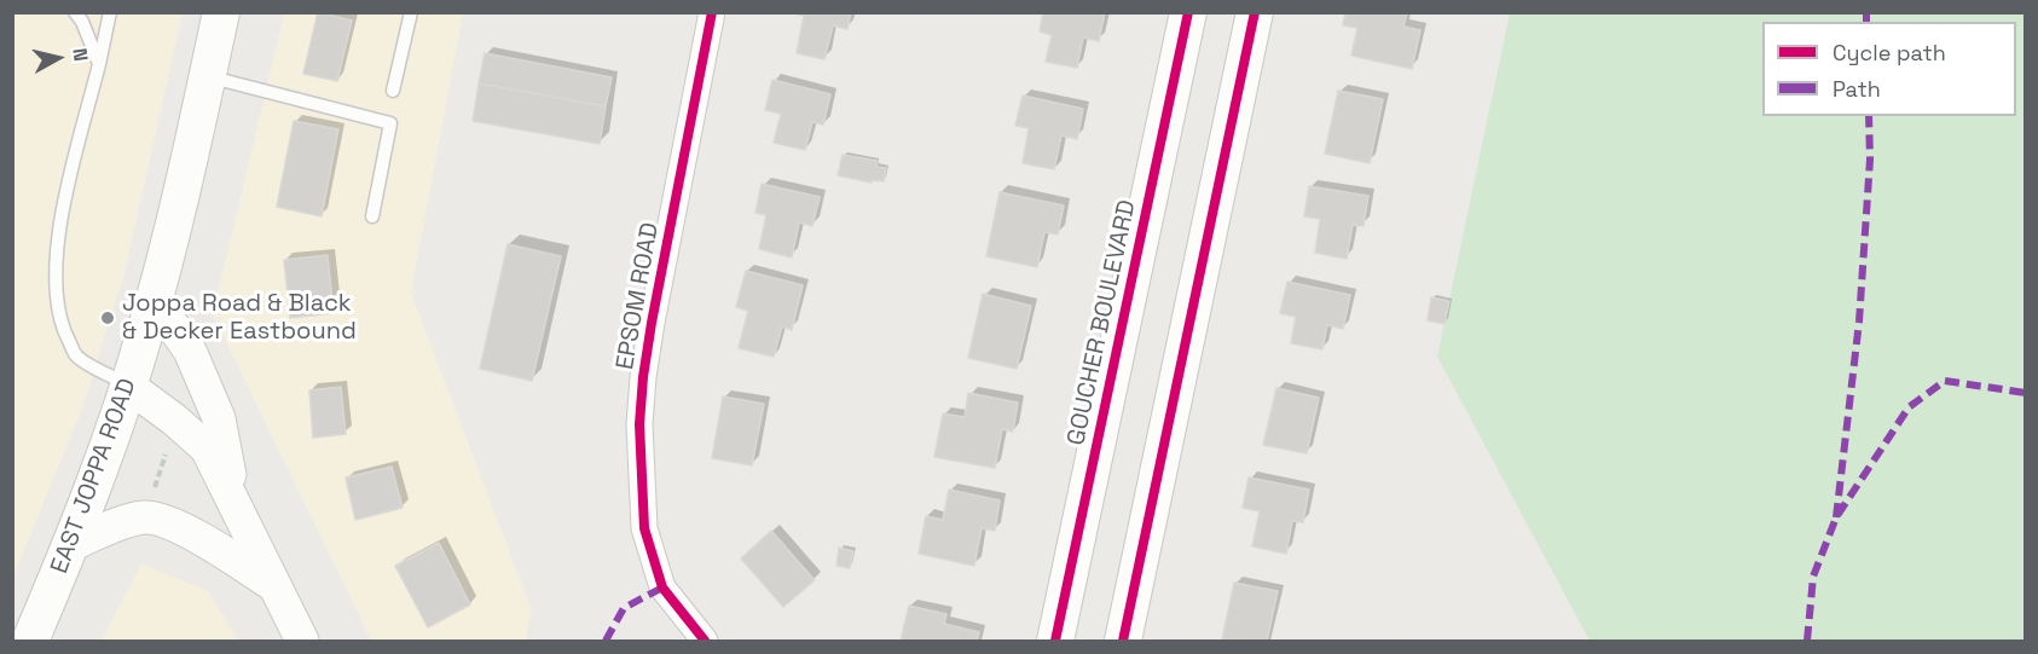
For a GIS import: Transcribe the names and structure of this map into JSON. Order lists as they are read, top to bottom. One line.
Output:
{"streets":{"main road":["GOUCHER BOULEVARD","EAST JOPPA ROAD"],"street":["EPSOM ROAD"]},"places":["Joppa Road & Black & Decker Eastbound"],"legend":["Cycle path","Path"],"north":"right"}
